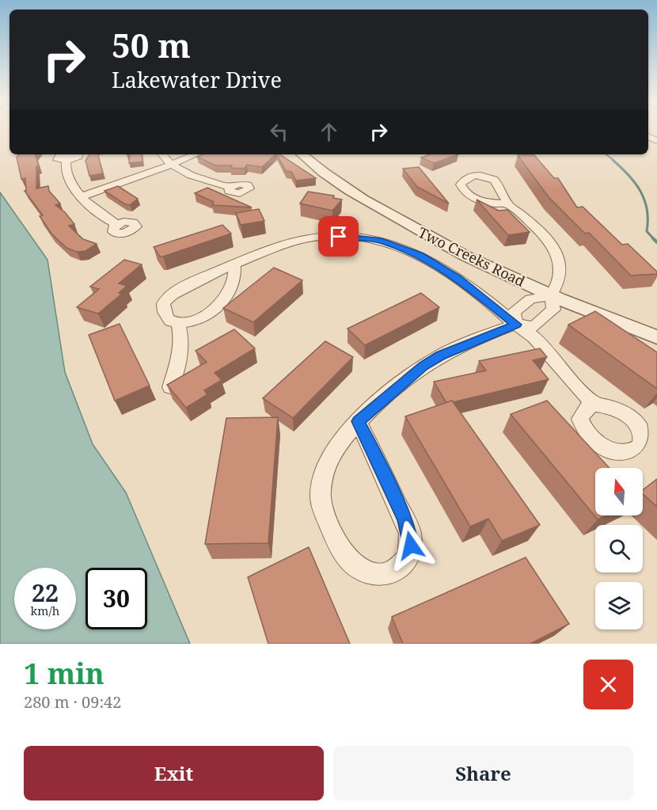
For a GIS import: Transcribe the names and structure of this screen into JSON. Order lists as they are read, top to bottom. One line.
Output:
{"streets":{"street":["Two Creeks Road"]},"north":"top","page":{"turn":["50 m","Lakewater Drive"],"speed":"22 km/h","limit":"30","heading":["1 min","280 m · 09:42"],"buttons":["Exit","Share"]}}
